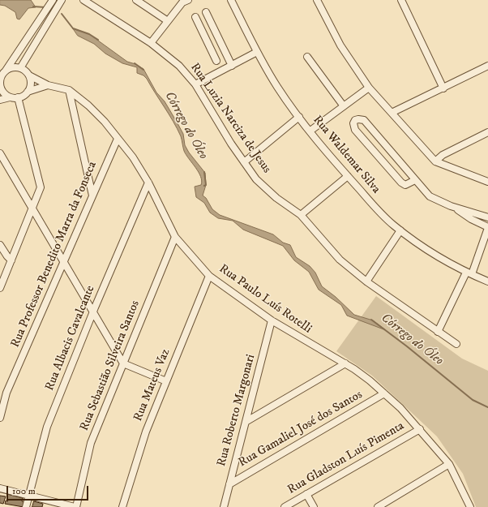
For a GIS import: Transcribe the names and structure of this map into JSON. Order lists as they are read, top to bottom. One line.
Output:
{"streets":{"street":["Rua Luzia Narciza de Jesus","Rua Waldemar Silva","Rua Professor Benedito Marra da Fonseca","Rua Paulo Luís Rotelli","Rua Albacis Cavalcante","Rua Sebastião Silveira Santos","Rua Mateus Vaz","Rua Roberto Margonari","Rua Gamaliel José dos Santos","Rua Gladston Luís Pimenta"]},"crossings":[["Rua Professor Benedito Marra da Fonseca","Rua Paulo Luís Rotelli"],["Rua Paulo Luís Rotelli","Rua Albacis Cavalcante"],["Rua Paulo Luís Rotelli","Rua Sebastião Silveira Santos"],["Rua Paulo Luís Rotelli","Rua Mateus Vaz"],["Rua Paulo Luís Rotelli","Rua Roberto Margonari"],["Rua Paulo Luís Rotelli","Rua Gamaliel José dos Santos"],["Rua Paulo Luís Rotelli","Rua Gladston Luís Pimenta"],["Rua Roberto Margonari","Rua Gamaliel José dos Santos"]],"water":["Córrego do Óleo"],"scale_bar":"100 m"}
